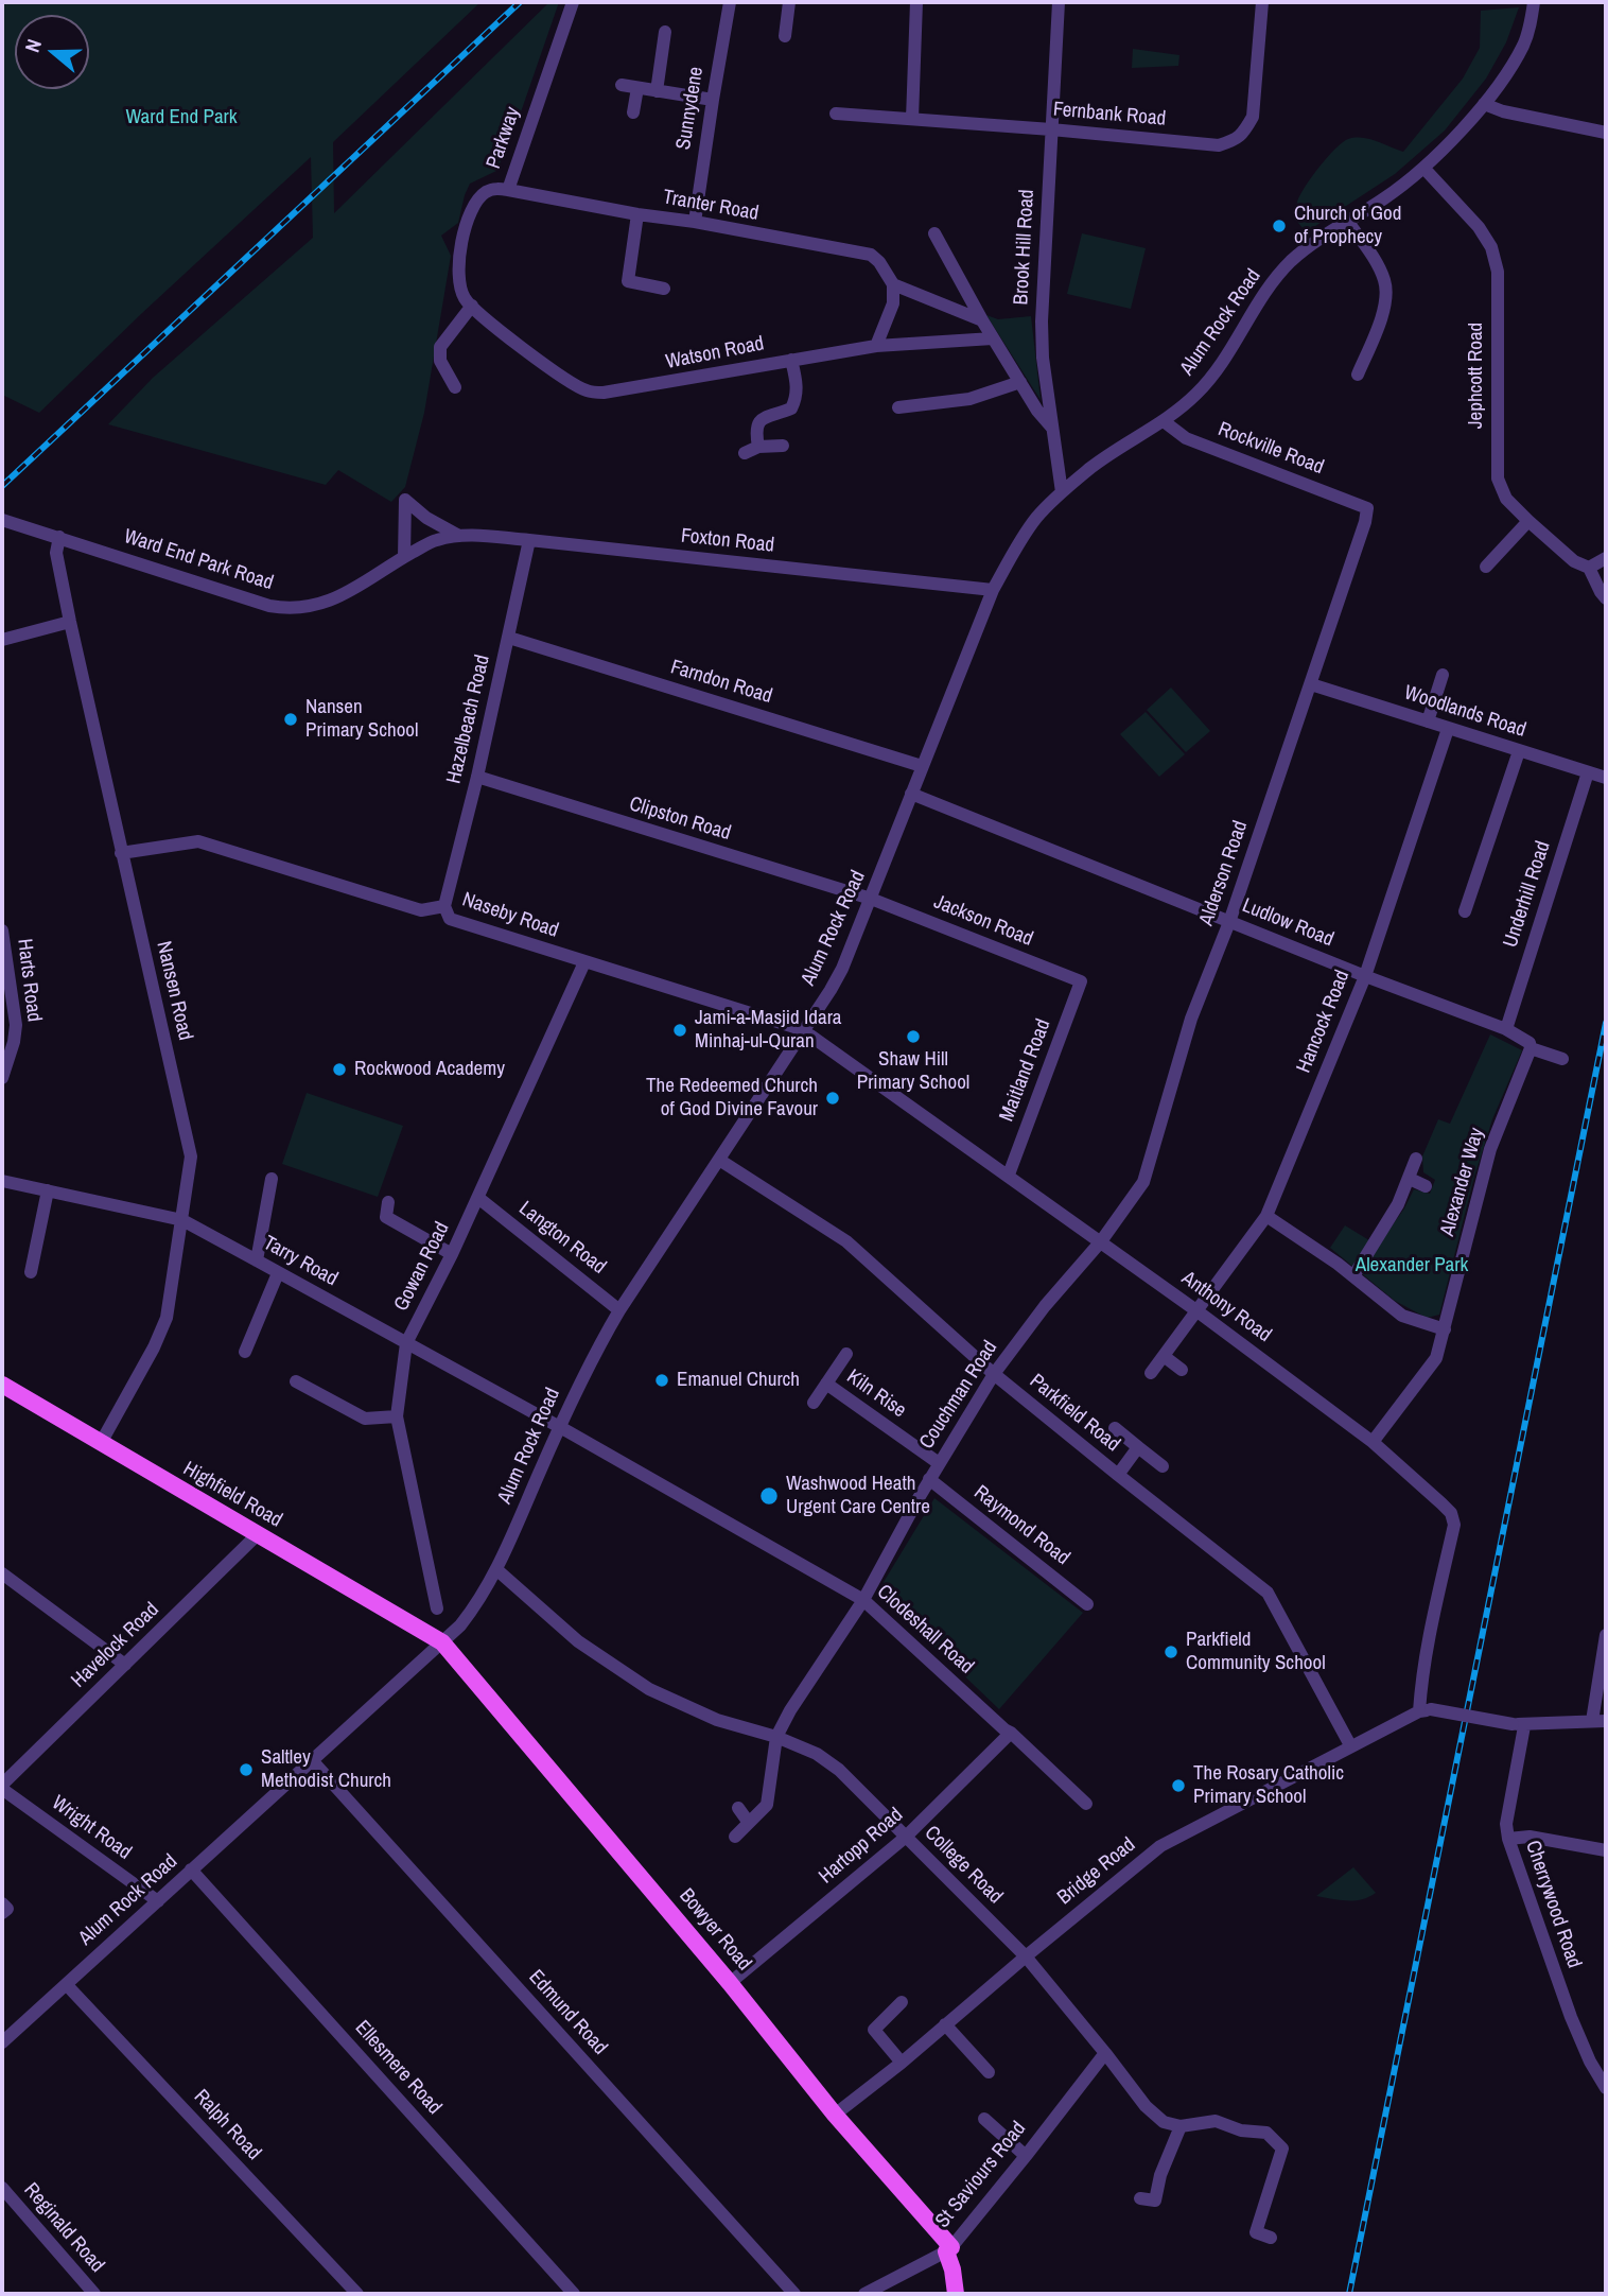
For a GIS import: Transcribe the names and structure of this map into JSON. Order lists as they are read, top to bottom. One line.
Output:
{"streets":{"main road":["Highfield Road","Bowyer Road"],"street":["Sunnydene","Fernbank Road","Parkway","Tranter Road","Brook Hill Road","Alum Rock Road","Watson Road","Jephcott Road","Rockville Road","Foxton Road","Ward End Park Road","Farndon Road","Woodlands Road","Hazelbeach Road","Clipston Road","Alderson Road","Underhill Road","Naseby Road","Jackson Road","Ludlow Road","Harts Road","Nansen Road","Hancock Road","Maitland Road","Alexander Way","Langton Road","Tarry Road","Gowan Road","Anthony Road","Kiln Rise","Couchman Road","Parkfield Road","Raymond Road","Clodeshall Road","Havelock Road","Wright Road","Hartopp Road","College Road","Bridge Road","Cherrywood Road","Edmund Road","Ellesmere Road","Ralph Road","St Saviours Road","Reginald Road"]},"crossings":[["Sunnydene","Tranter Road"],["Fernbank Road","Brook Hill Road"],["Parkway","Tranter Road"],["Parkway","Watson Road"],["Brook Hill Road","Alum Rock Road"],["Alum Rock Road","Jephcott Road"],["Alum Rock Road","Rockville Road"],["Alum Rock Road","Foxton Road"],["Alum Rock Road","Farndon Road"],["Alum Rock Road","Clipston Road"],["Alum Rock Road","Naseby Road"],["Alum Rock Road","Jackson Road"],["Alum Rock Road","Ludlow Road"],["Alum Rock Road","Langton Road"],["Alum Rock Road","Tarry Road"],["Alum Rock Road","Anthony Road"],["Alum Rock Road","Parkfield Road"],["Alum Rock Road","Highfield Road"],["Alum Rock Road","Clodeshall Road"],["Alum Rock Road","Wright Road"],["Alum Rock Road","College Road"],["Alum Rock Road","Bowyer Road"],["Alum Rock Road","Edmund Road"],["Alum Rock Road","Ellesmere Road"],["Alum Rock Road","Ralph Road"],["Rockville Road","Alderson Road"],["Foxton Road","Ward End Park Road"],["Foxton Road","Hazelbeach Road"],["Ward End Park Road","Nansen Road"],["Farndon Road","Hazelbeach Road"],["Woodlands Road","Alderson Road"],["Woodlands Road","Underhill Road"],["Woodlands Road","Hancock Road"],["Hazelbeach Road","Clipston Road"],["Hazelbeach Road","Naseby Road"],["Clipston Road","Jackson Road"],["Alderson Road","Ludlow Road"],["Alderson Road","Anthony Road"],["Alderson Road","Couchman Road"],["Underhill Road","Ludlow Road"],["Naseby Road","Nansen Road"],["Naseby Road","Gowan Road"],["Naseby Road","Anthony Road"],["Jackson Road","Maitland Road"],["Ludlow Road","Hancock Road"],["Ludlow Road","Alexander Way"],["Nansen Road","Tarry Road"],["Nansen Road","Highfield Road"],["Hancock Road","Anthony Road"],["Maitland Road","Anthony Road"],["Alexander Way","Anthony Road"],["Langton Road","Gowan Road"],["Tarry Road","Gowan Road"],["Tarry Road","Clodeshall Road"],["Anthony Road","Couchman Road"],["Anthony Road","Bridge Road"],["Kiln Rise","Couchman Road"],["Couchman Road","Parkfield Road"],["Couchman Road","Raymond Road"],["Couchman Road","Clodeshall Road"],["Couchman Road","College Road"],["Parkfield Road","Bridge Road"],["Highfield Road","Havelock Road"],["Highfield Road","Bowyer Road"],["Clodeshall Road","Hartopp Road"],["Havelock Road","Wright Road"],["Hartopp Road","College Road"],["Hartopp Road","Bowyer Road"],["College Road","Bridge Road"],["College Road","St Saviours Road"],["Bridge Road","Bowyer Road"],["Bowyer Road","St Saviours Road"]],"parks":["Ward End Park","Alexander Park"],"places":["Church of God of Prophecy","Nansen Primary School","Jami-a-Masjid Idara Minhaj-ul-Quran","Shaw Hill Primary School","Rockwood Academy","The Redeemed Church of God Divine Favour","Emanuel Church","Washwood Heath Urgent Care Centre","Parkfield Community School","Saltley Methodist Church","The Rosary Catholic Primary School"],"north":"left"}
